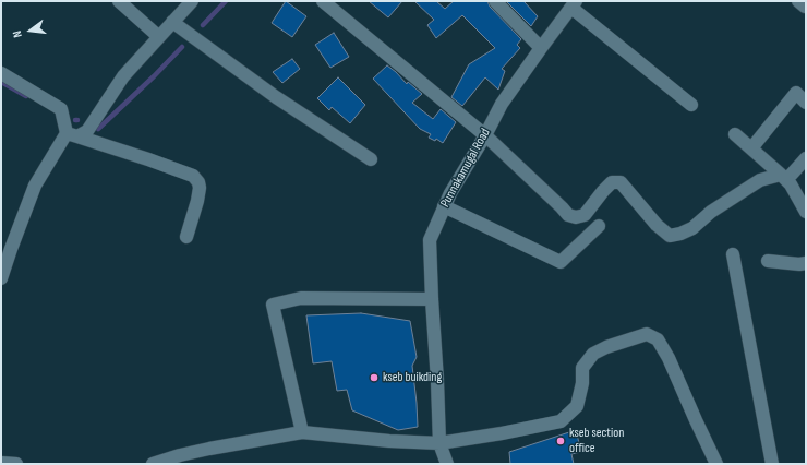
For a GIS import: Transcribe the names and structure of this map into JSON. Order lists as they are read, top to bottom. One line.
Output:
{"streets":{"street":["Punnakamugal Road"]},"places":["kseb buikding","kseb section office"],"north":"left"}
